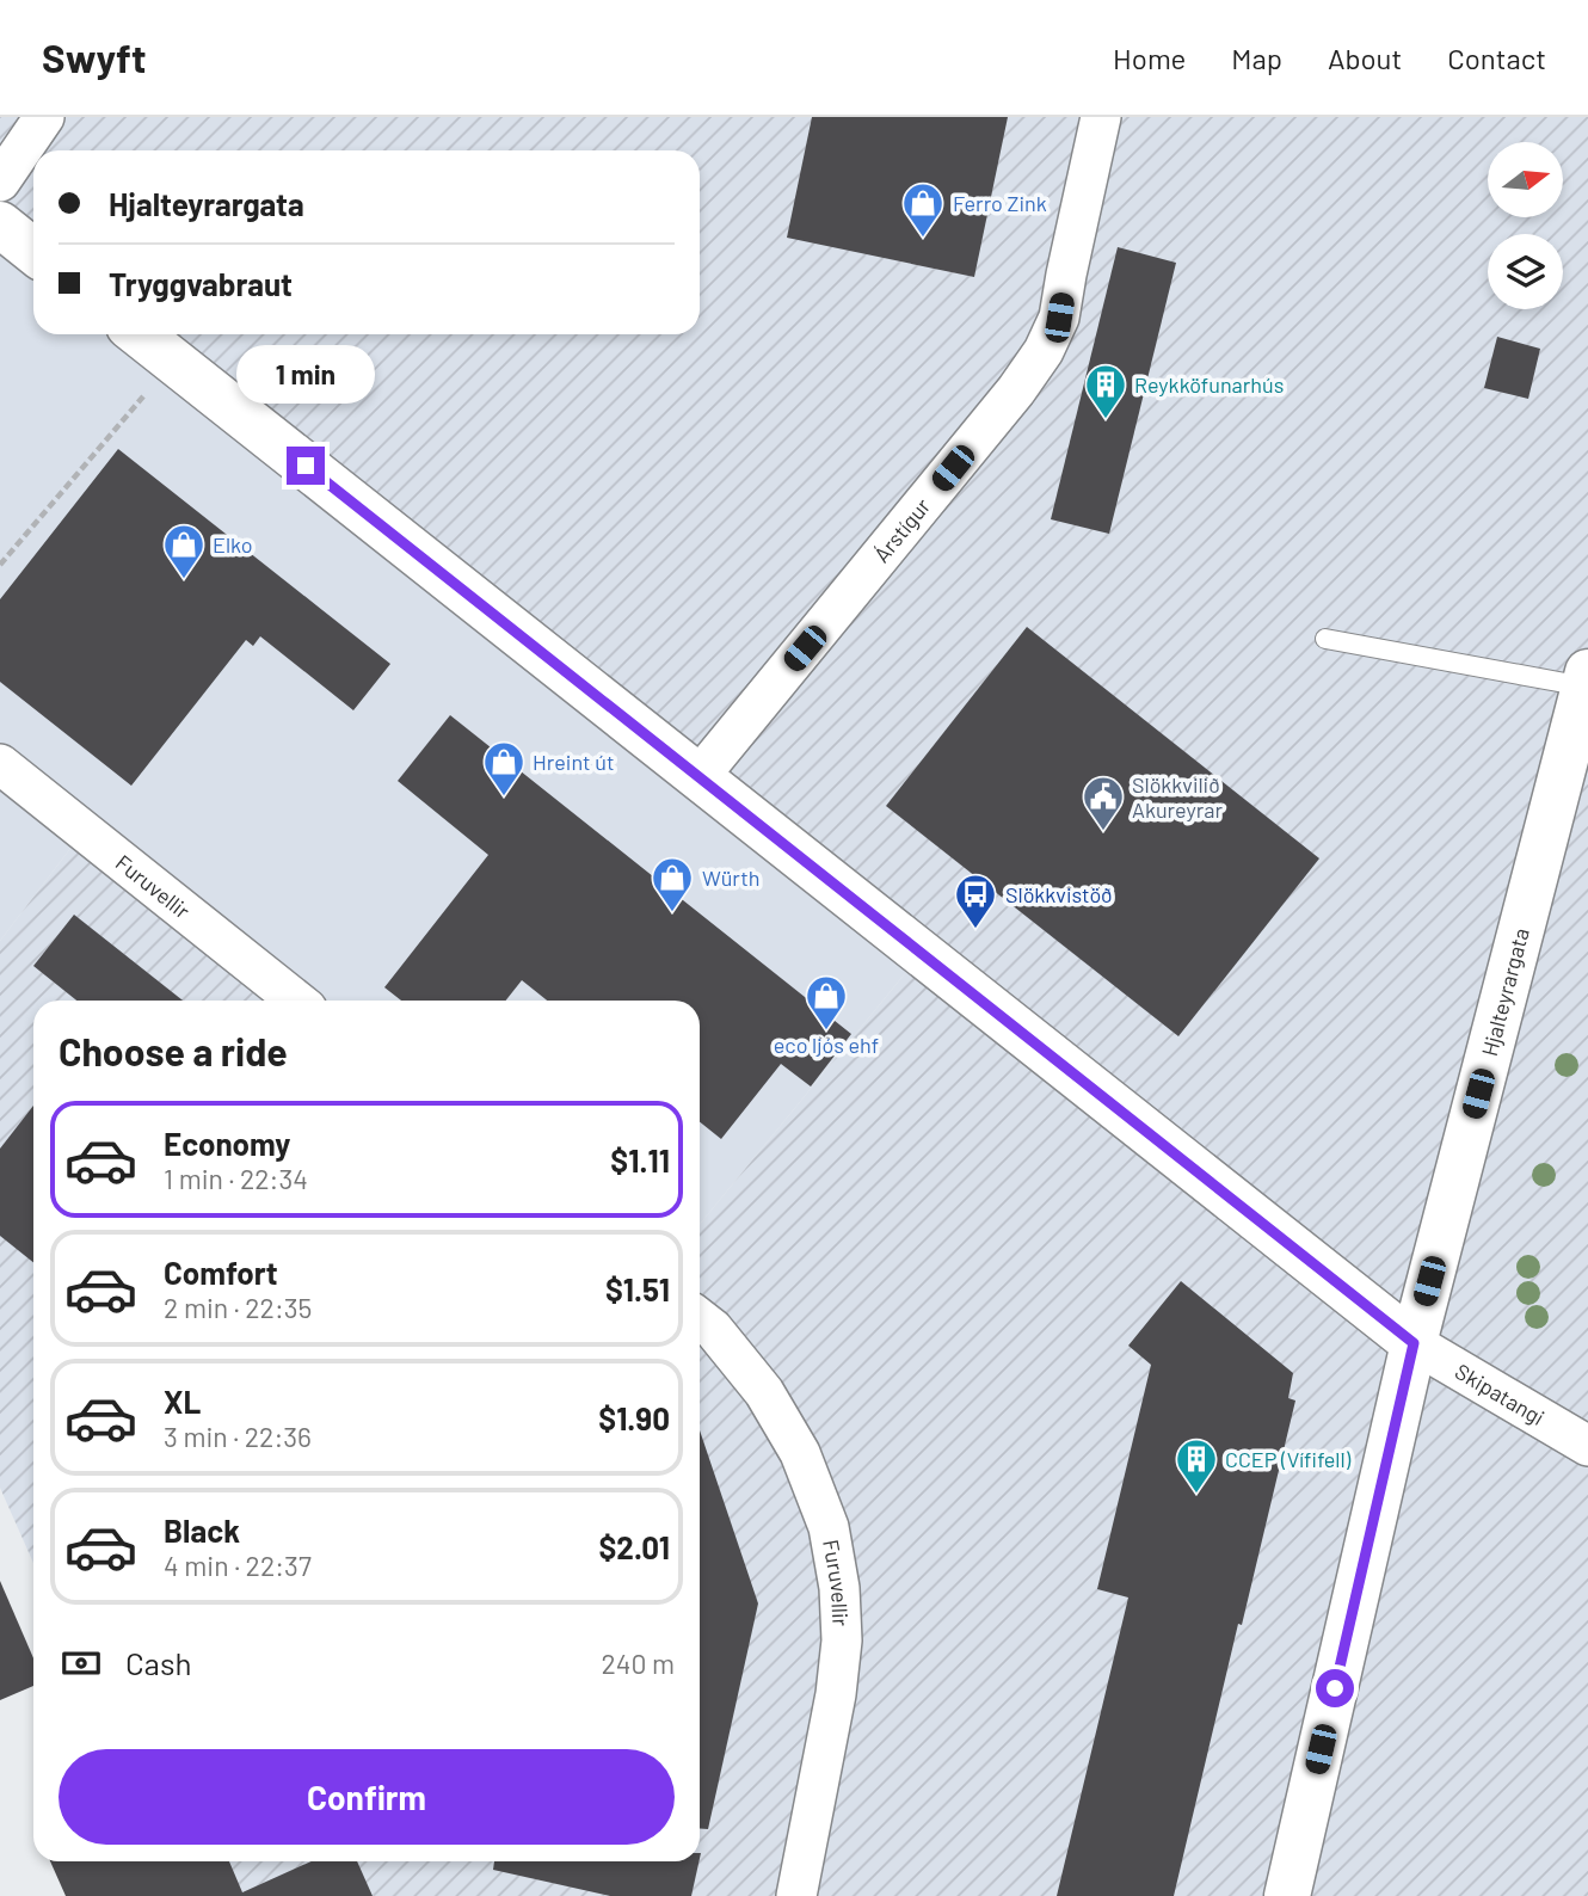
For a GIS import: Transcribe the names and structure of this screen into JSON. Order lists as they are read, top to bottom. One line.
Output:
{"streets":{"main road":["Hjalteyrargata"],"street":["Árstígur","Furuvellir","Skipatangi"]},"crossings":[["Hjalteyrargata","Skipatangi"]],"places":{"shop":["Ferro Zink","Elko","Hreint út","Würth","eco ljós ehf"],"building":["Reykköfunarhús","CCEP (Vífifell)"],"public building":["Slökkvilið Akureyrar"],"bus stop":["Slökkvistöð"]},"north":"right","page":{"header":"Swyft","nav":["Home","Map","About","Contact"],"banner":["Hjalteyrargata","Tryggvabraut"],"bubble":"1 min","heading":"Choose a ride","list":[{"name":"Economy","note":"1 min · 22:34","value":"$1.11"},{"name":"Comfort","note":"2 min · 22:35","value":"$1.51"},{"name":"XL","note":"3 min · 22:36","value":"$1.90"},{"name":"Black","note":"4 min · 22:37","value":"$2.01"}],"pay":["Cash","240 m"],"buttons":"Confirm"}}
